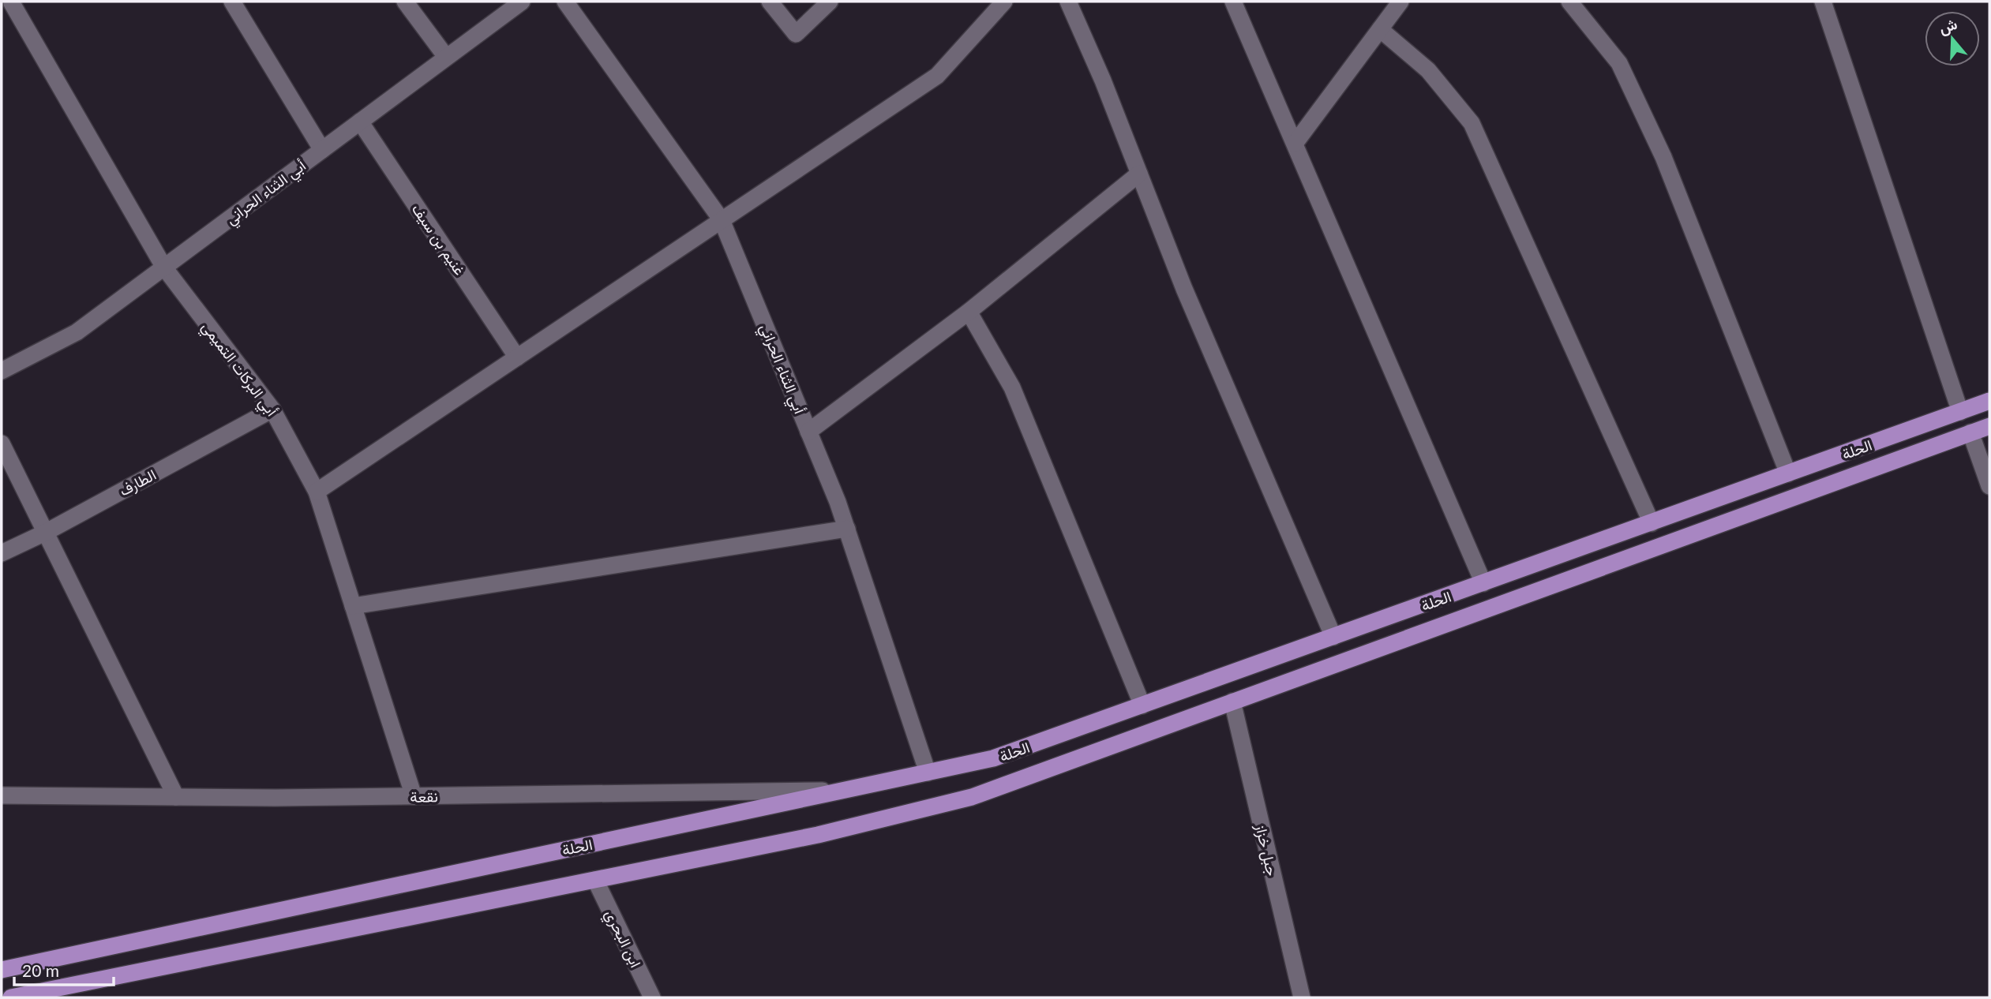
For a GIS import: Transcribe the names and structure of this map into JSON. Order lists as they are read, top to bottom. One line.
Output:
{"streets":{"main road":["الحلة"],"street":["أبي الثناء الحراني","غنيم بن سيف","أبي البركات التميمي","الطارف","نقعة","جبل خزاز","ابن البحري"]},"crossings":[["أبي الثناء الحراني","غنيم بن سيف"],["أبي الثناء الحراني","أبي البركات التميمي"],["أبي الثناء الحراني","الحلة"],["أبي البركات التميمي","الطارف"],["أبي البركات التميمي","نقعة"],["الحلة","نقعة"],["الحلة","جبل خزاز"],["الحلة","ابن البحري"]],"scale_bar":"20 m","north":"top"}
